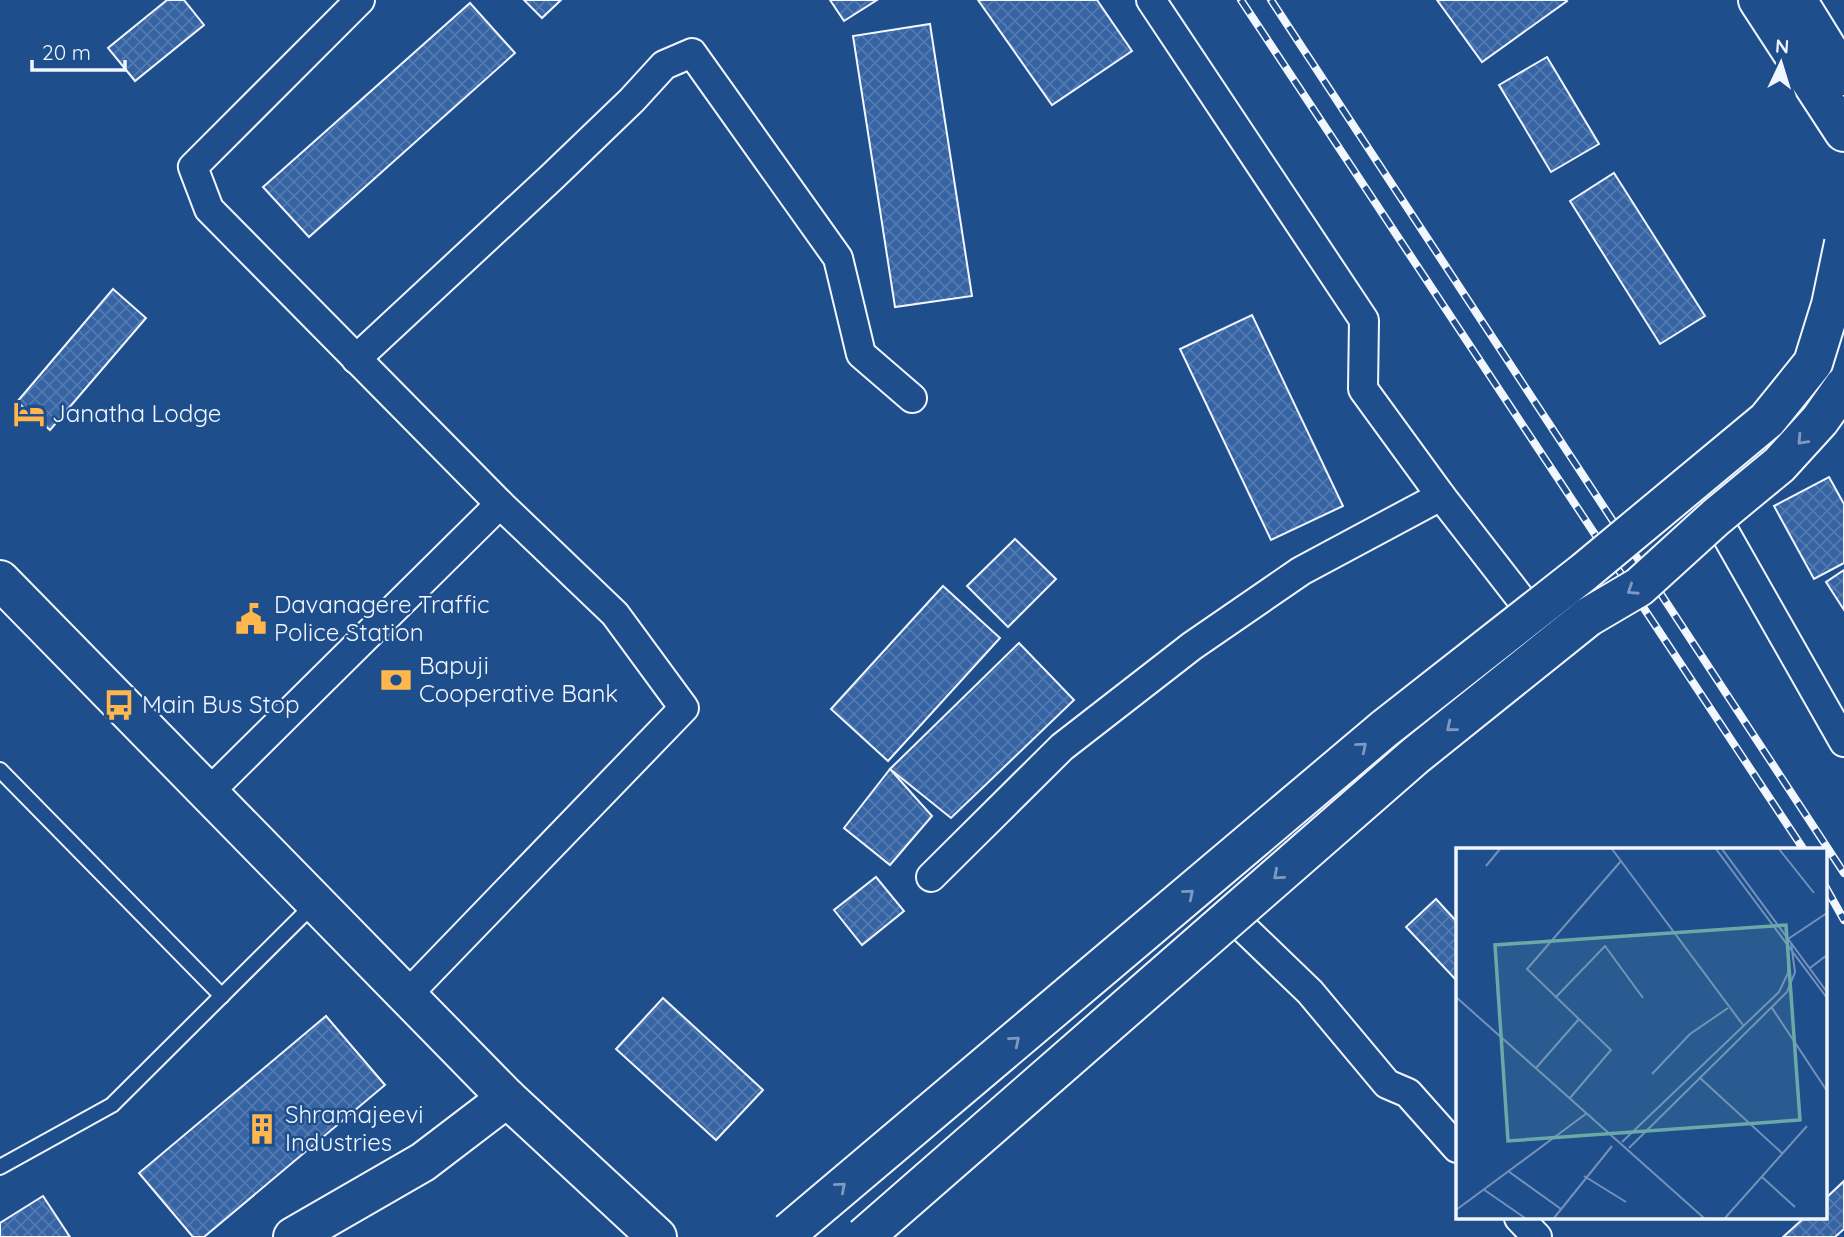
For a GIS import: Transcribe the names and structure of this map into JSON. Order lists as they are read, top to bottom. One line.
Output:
{"places":{"hotel":["Janatha Lodge"],"public building":["Davanagere Traffic Police Station"],"bank":["Bapuji Cooperative Bank"],"bus stop":["Main Bus Stop"],"building":["Shramajeevi Industries"]},"scale_bar":"20 m","north":"top"}
